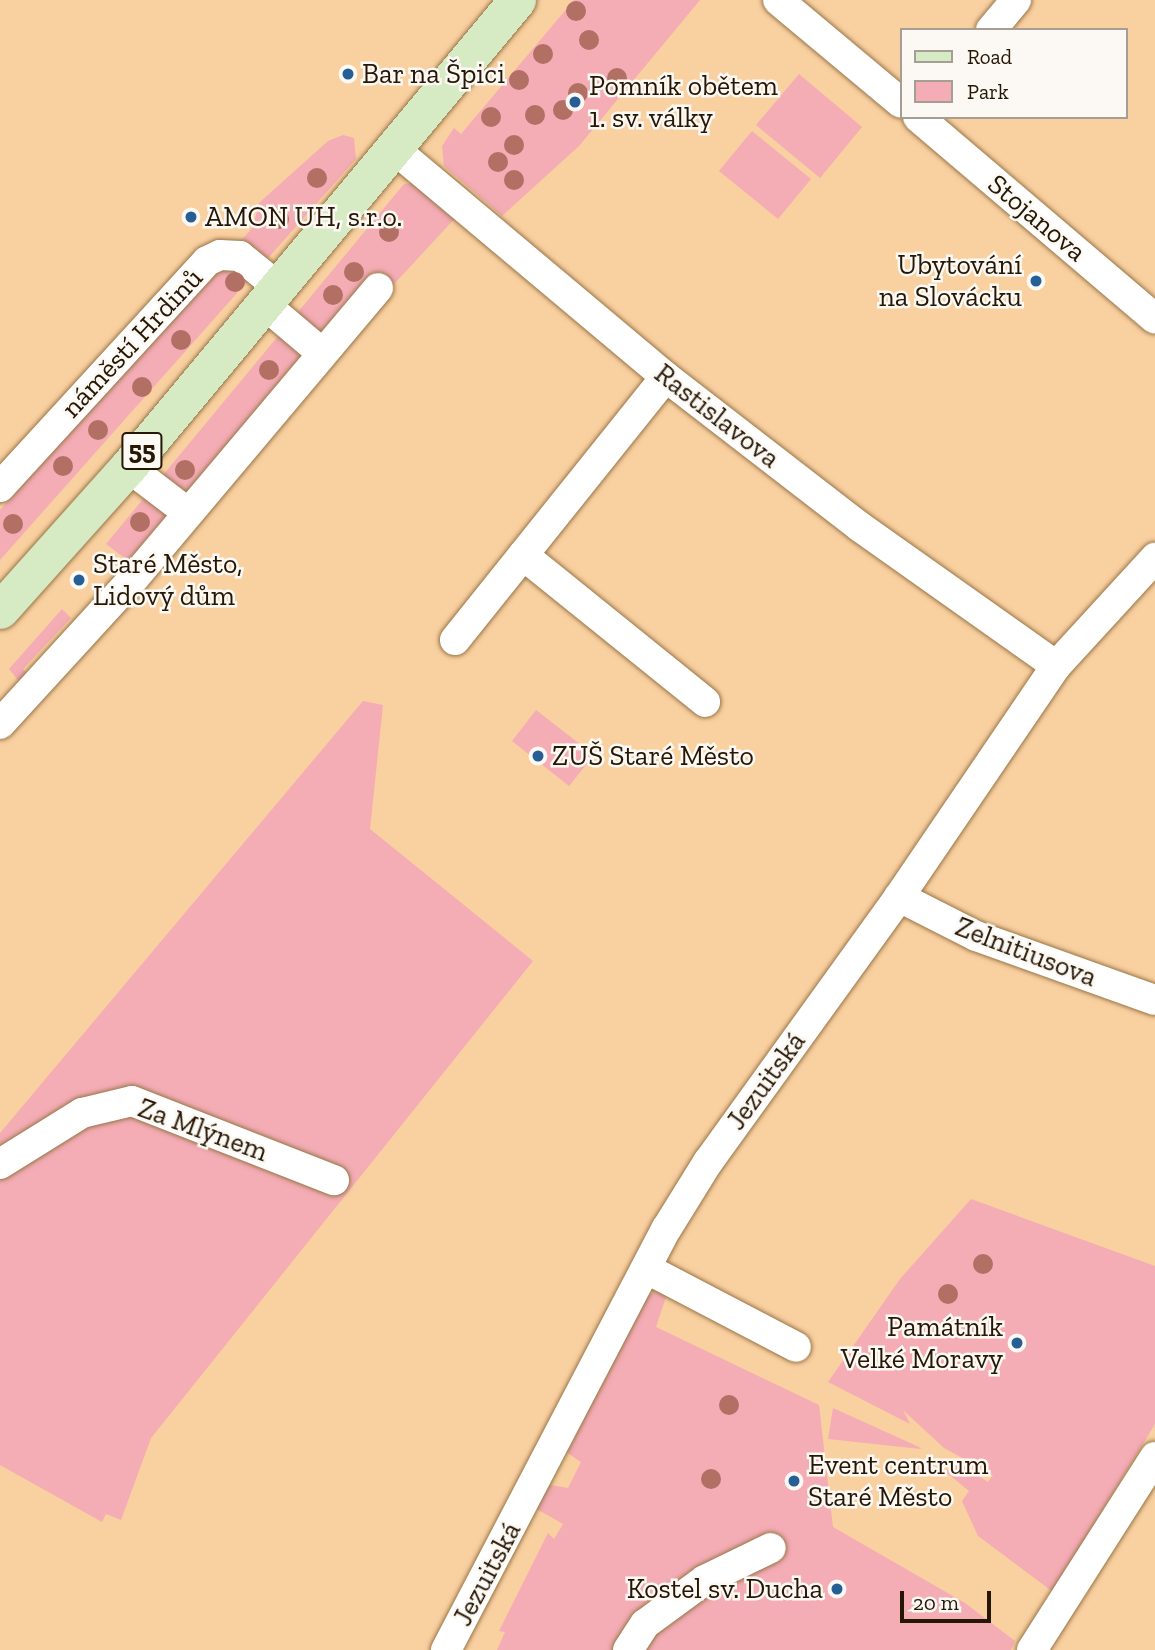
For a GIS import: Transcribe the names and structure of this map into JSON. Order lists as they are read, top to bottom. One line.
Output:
{"streets":{"main road":["55"],"street":["Stojanova","náměstí Hrdinů","Rastislavova","Zelnitiusova","Jezuitská","Za Mlýnem"]},"crossings":[["náměstí Hrdinů","55"],["Rastislavova","55"],["Rastislavova","Jezuitská"],["Zelnitiusova","Jezuitská"]],"places":["Bar na Špici","Pomník obětem 1. sv. války","AMON UH, s.r.o.","Ubytování na Slovácku","Staré Město, Lidový dům","ZUŠ Staré Město","Památník Velké Moravy","Event centrum Staré Město","Kostel sv. Ducha"],"legend":["Road","Park"],"scale_bar":"20 m"}
